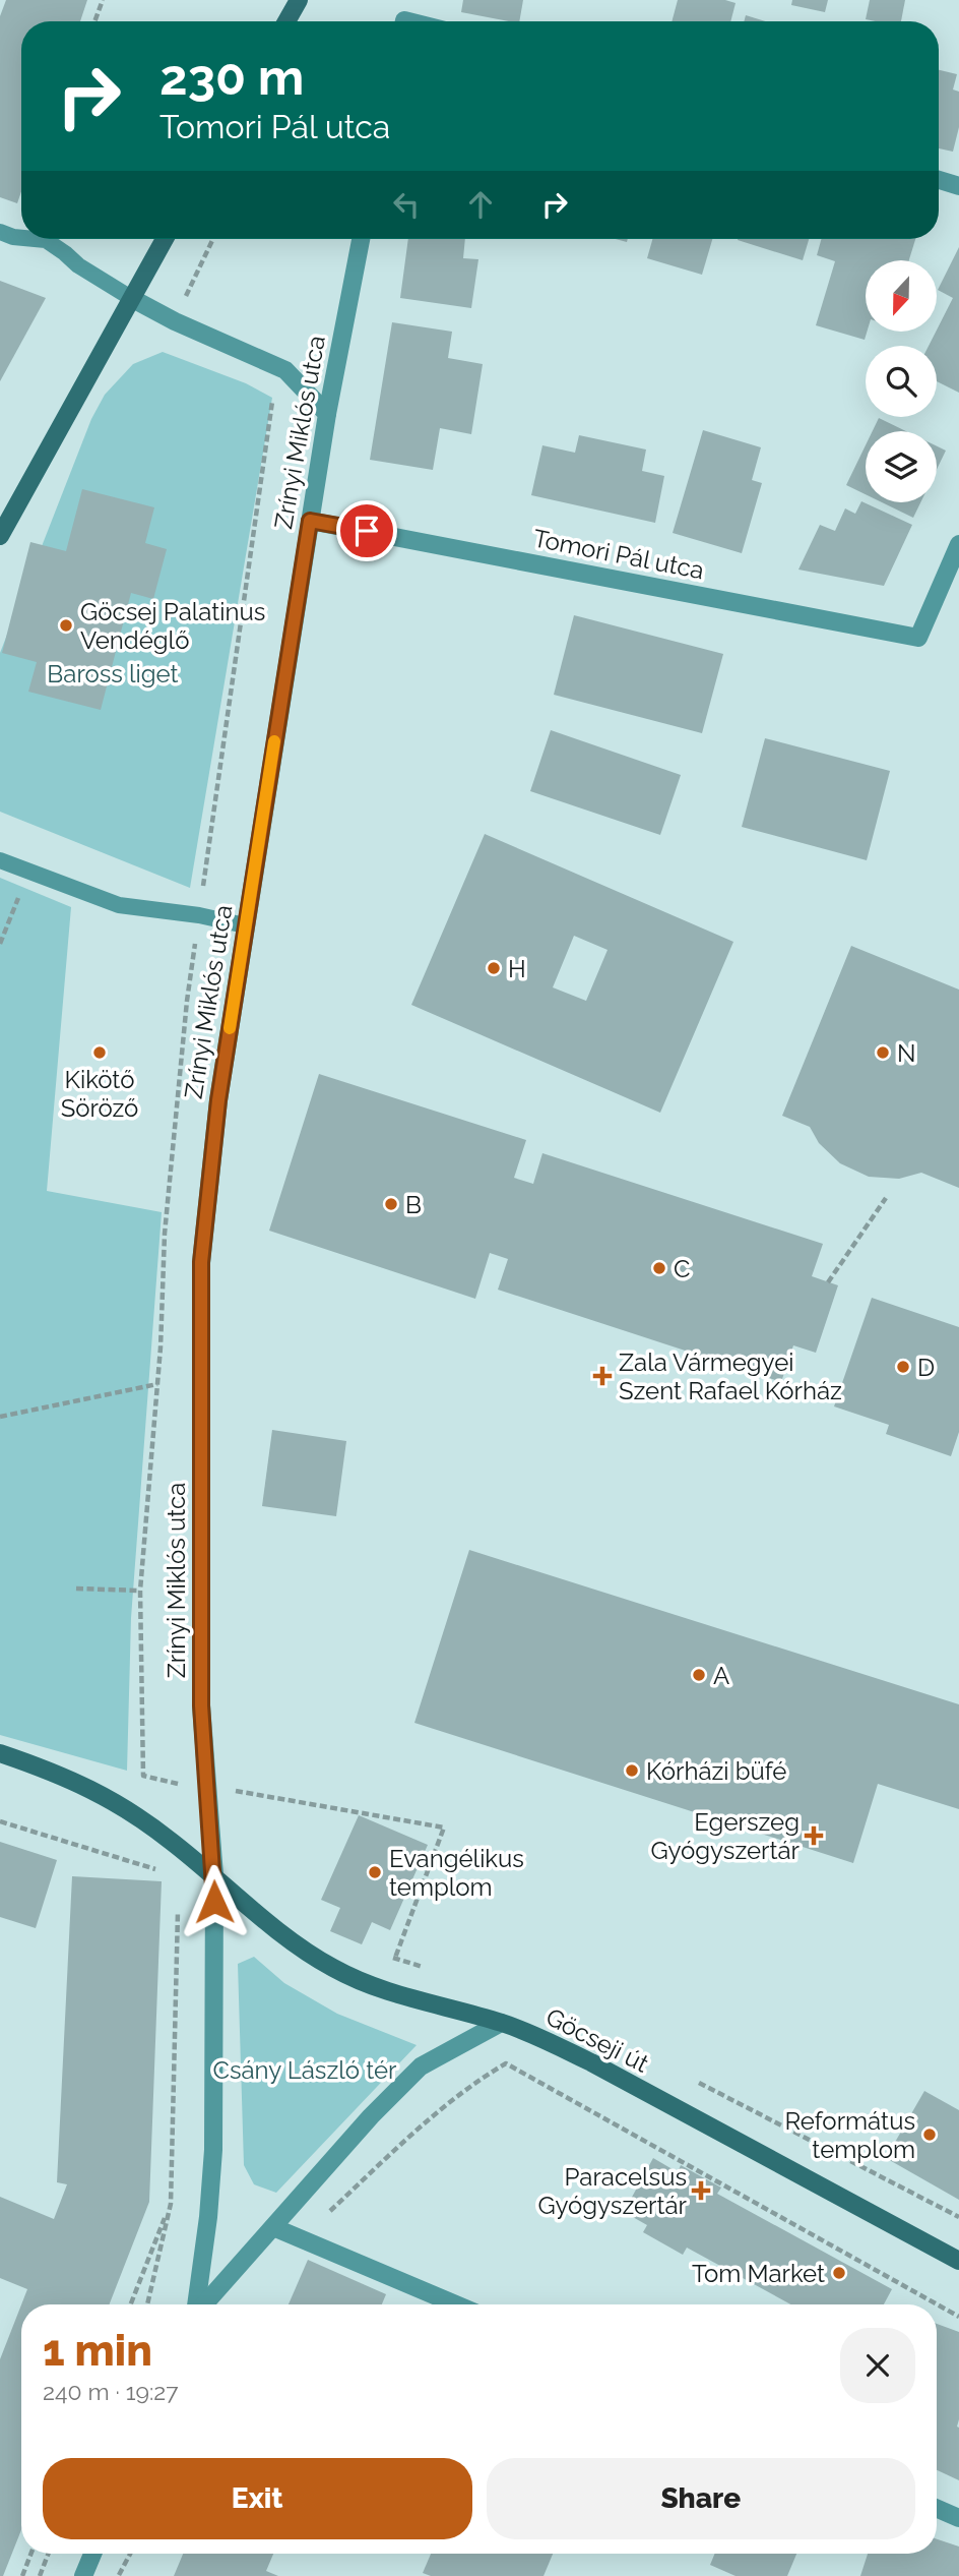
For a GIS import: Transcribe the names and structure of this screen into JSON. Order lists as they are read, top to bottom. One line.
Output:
{"streets":{"main road":["Göcseji út"],"street":["Zrínyi Miklós utca","Tomori Pál utca"]},"crossings":[["Zrínyi Miklós utca","Tomori Pál utca"],["Zrínyi Miklós utca","Göcseji út"]],"parks":["Baross liget","Csány László tér"],"places":{"other":["Göcsej Palatinus Vendéglő","H","Kikötő Söröző","N","B","C","D","A","Kórházi büfé","Evangélikus templom","Református templom","Tom Market"],"health":["Zala Vármegyei Szent Rafael Kórház","Egerszeg Gyógyszertár","Paracelsus Gyógyszertár"]},"north":"bottom","page":{"turn":["230 m","Tomori Pál utca"],"heading":["1 min","240 m · 19:27"],"buttons":["Exit","Share"]}}
